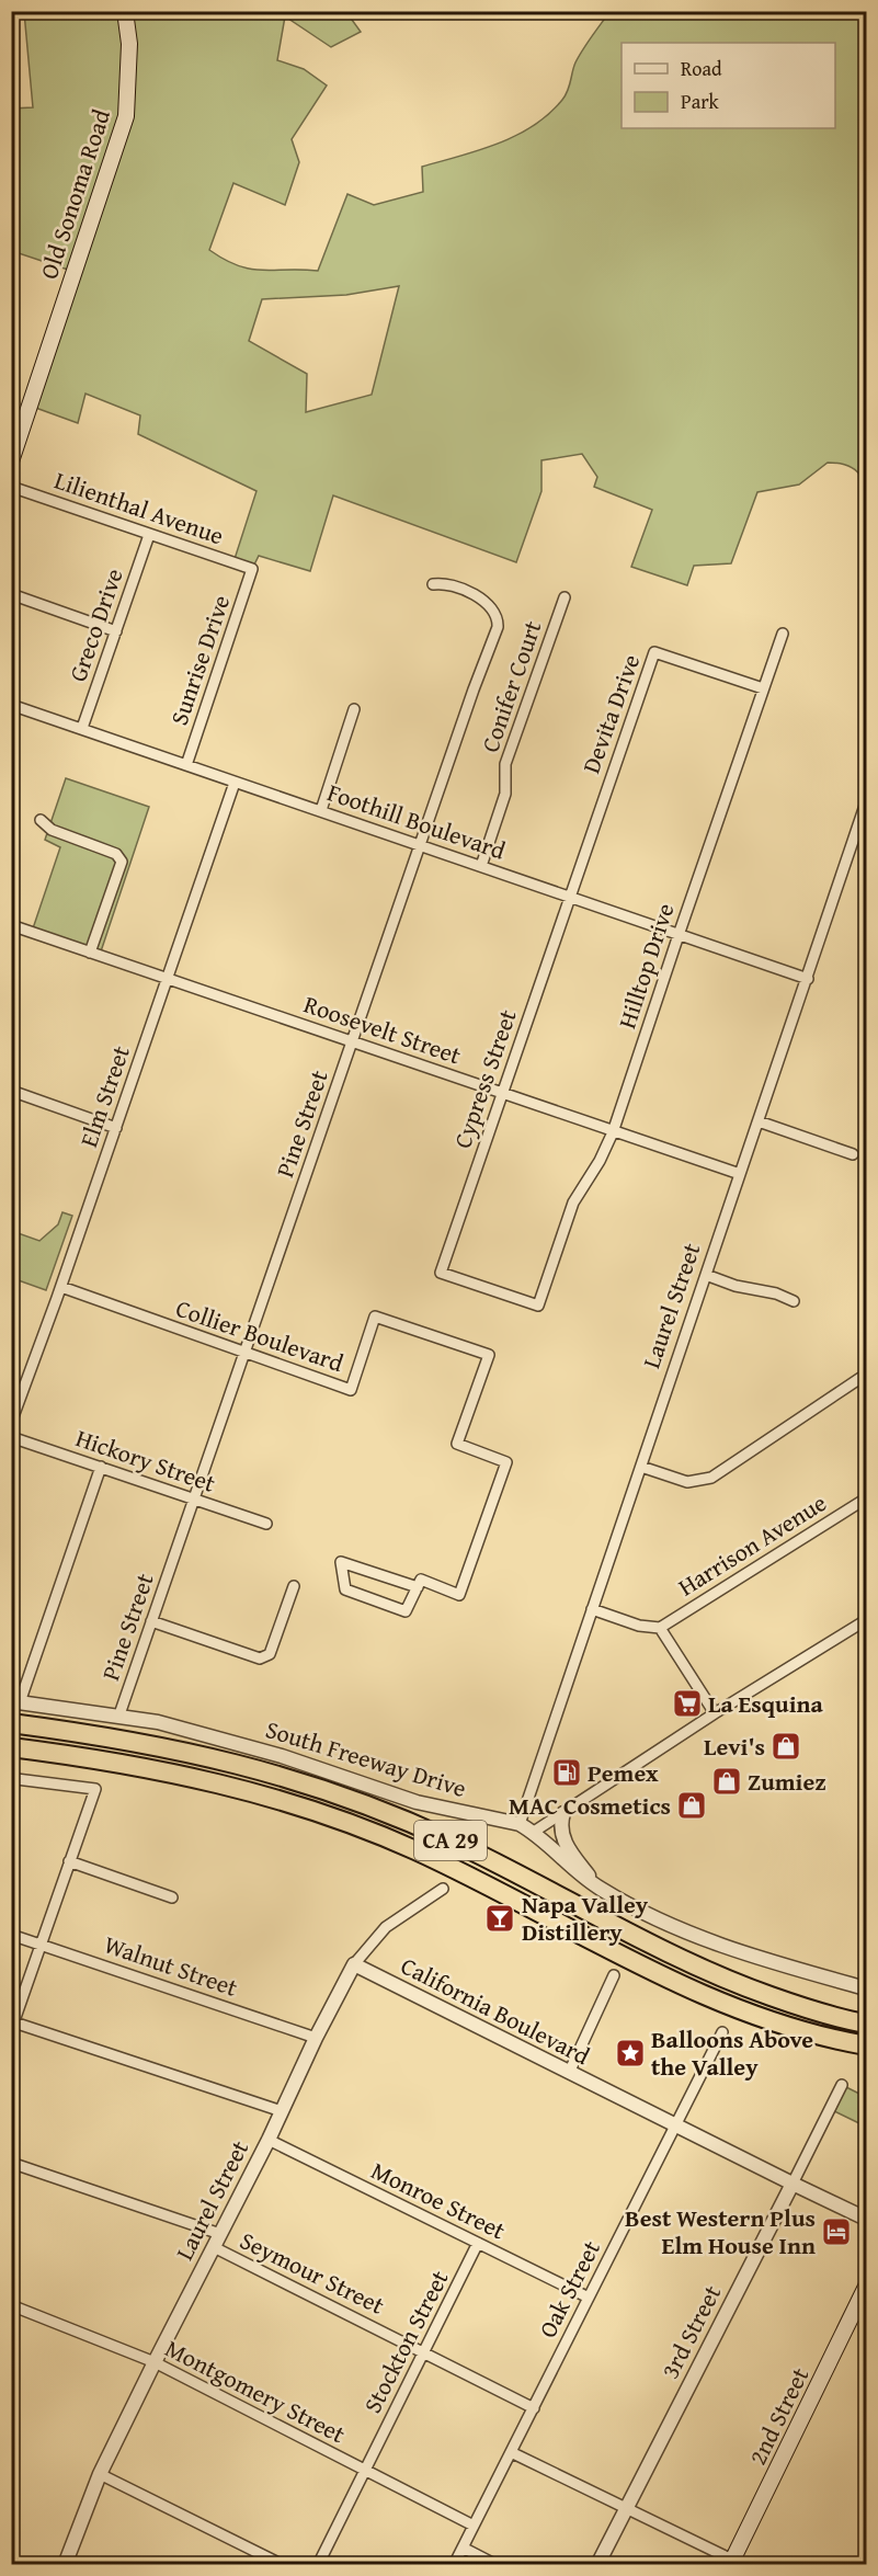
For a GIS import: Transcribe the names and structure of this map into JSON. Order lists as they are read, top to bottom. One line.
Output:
{"streets":{"highway":["CA 29"],"main road":["Old Sonoma Road","2nd Street"],"street":["Lilienthal Avenue","Greco Drive","Sunrise Drive","Conifer Court","Devita Drive","Foothill Boulevard","Hilltop Drive","Roosevelt Street","Cypress Street","Elm Street","Pine Street","Laurel Street","Collier Boulevard","Hickory Street","Harrison Avenue","South Freeway Drive","Walnut Street","California Boulevard","Monroe Street","Seymour Street","Oak Street","3rd Street","Stockton Street","Montgomery Street"]},"crossings":[["Lilienthal Avenue","Greco Drive"],["Lilienthal Avenue","Sunrise Drive"],["Greco Drive","Foothill Boulevard"],["Sunrise Drive","Foothill Boulevard"],["Conifer Court","Foothill Boulevard"],["Devita Drive","Foothill Boulevard"],["Devita Drive","Hilltop Drive"],["Devita Drive","Cypress Street"],["Foothill Boulevard","Hilltop Drive"],["Foothill Boulevard","Cypress Street"],["Foothill Boulevard","Elm Street"],["Foothill Boulevard","Pine Street"],["Foothill Boulevard","Laurel Street"],["Hilltop Drive","Roosevelt Street"],["Hilltop Drive","Cypress Street"],["Roosevelt Street","Cypress Street"],["Roosevelt Street","Elm Street"],["Roosevelt Street","Pine Street"],["Roosevelt Street","Laurel Street"],["Elm Street","Collier Boulevard"],["Pine Street","Collier Boulevard"],["Pine Street","Hickory Street"],["Pine Street","South Freeway Drive"],["Laurel Street","South Freeway Drive"],["Laurel Street","Walnut Street"],["Laurel Street","California Boulevard"],["Laurel Street","Monroe Street"],["Laurel Street","Seymour Street"],["Laurel Street","Montgomery Street"],["California Boulevard","Oak Street"],["California Boulevard","3rd Street"],["Monroe Street","Oak Street"],["Monroe Street","Stockton Street"],["Seymour Street","Oak Street"],["Seymour Street","Stockton Street"],["Oak Street","Montgomery Street"],["Stockton Street","Montgomery Street"]],"places":{"supermarket":["La Esquina"],"shop":["Levi's","Zumiez","MAC Cosmetics"],"fuel station":["Pemex"],"bar":["Napa Valley Distillery"],"place":["Balloons Above the Valley"],"hotel":["Best Western Plus Elm House Inn"]},"legend":["Road","Park"]}
